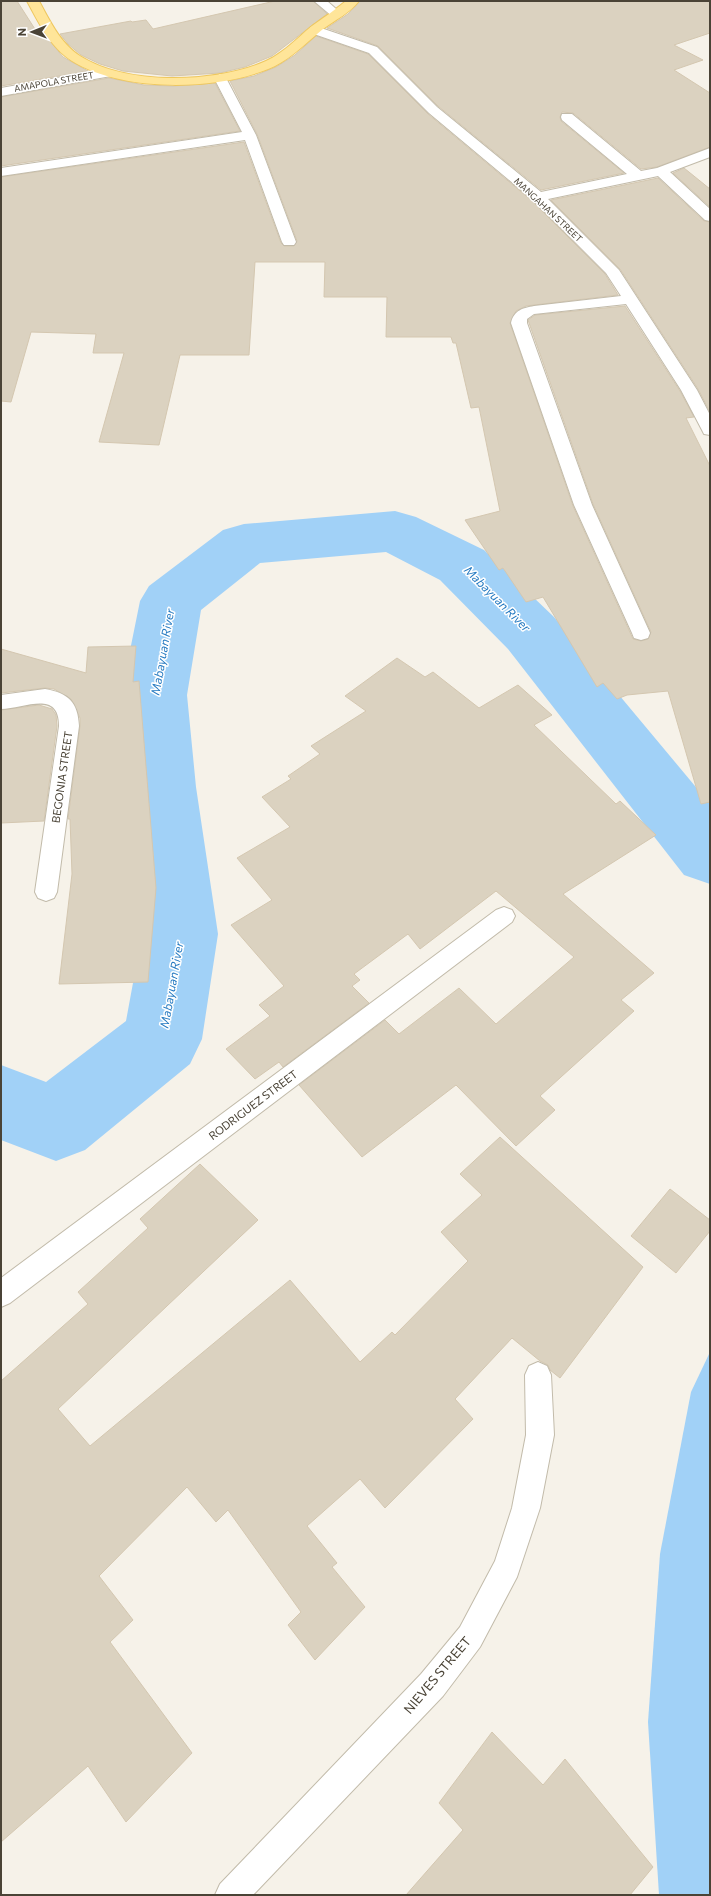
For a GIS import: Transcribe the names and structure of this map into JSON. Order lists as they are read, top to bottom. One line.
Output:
{"streets":{"street":["AMAPOLA STREET","MANGAHAN STREET","BEGONIA STREET","RODRIGUEZ STREET","NIEVES STREET"]},"water":["Mabayuan River"],"north":"left"}
